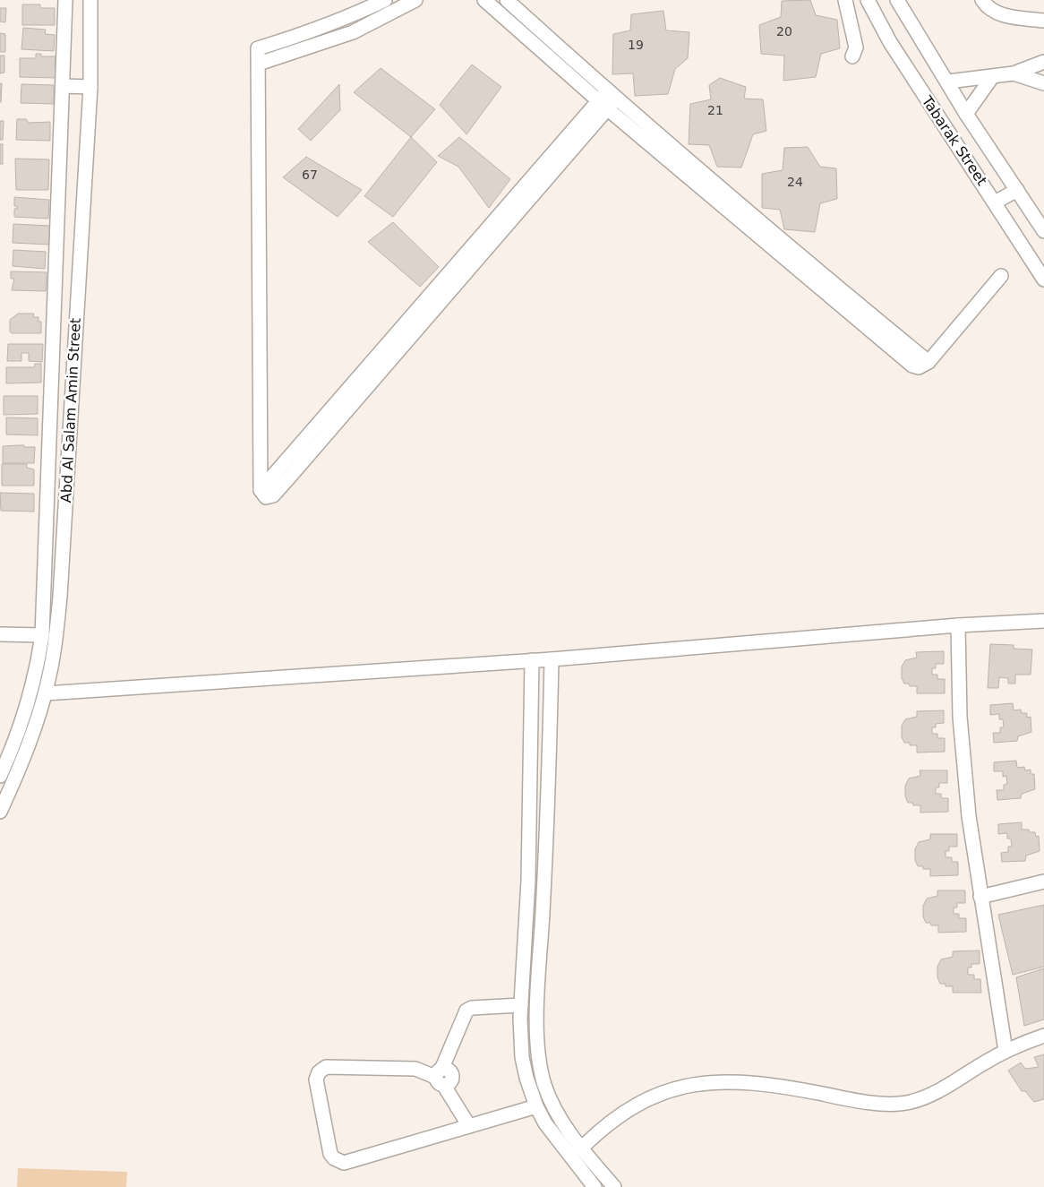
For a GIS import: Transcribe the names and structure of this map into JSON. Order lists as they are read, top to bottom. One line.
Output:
{"streets":{"street":["Tabarak Street","Abd Al Salam Amin Street"]},"house_numbers":["20","19","21","67","24"]}
